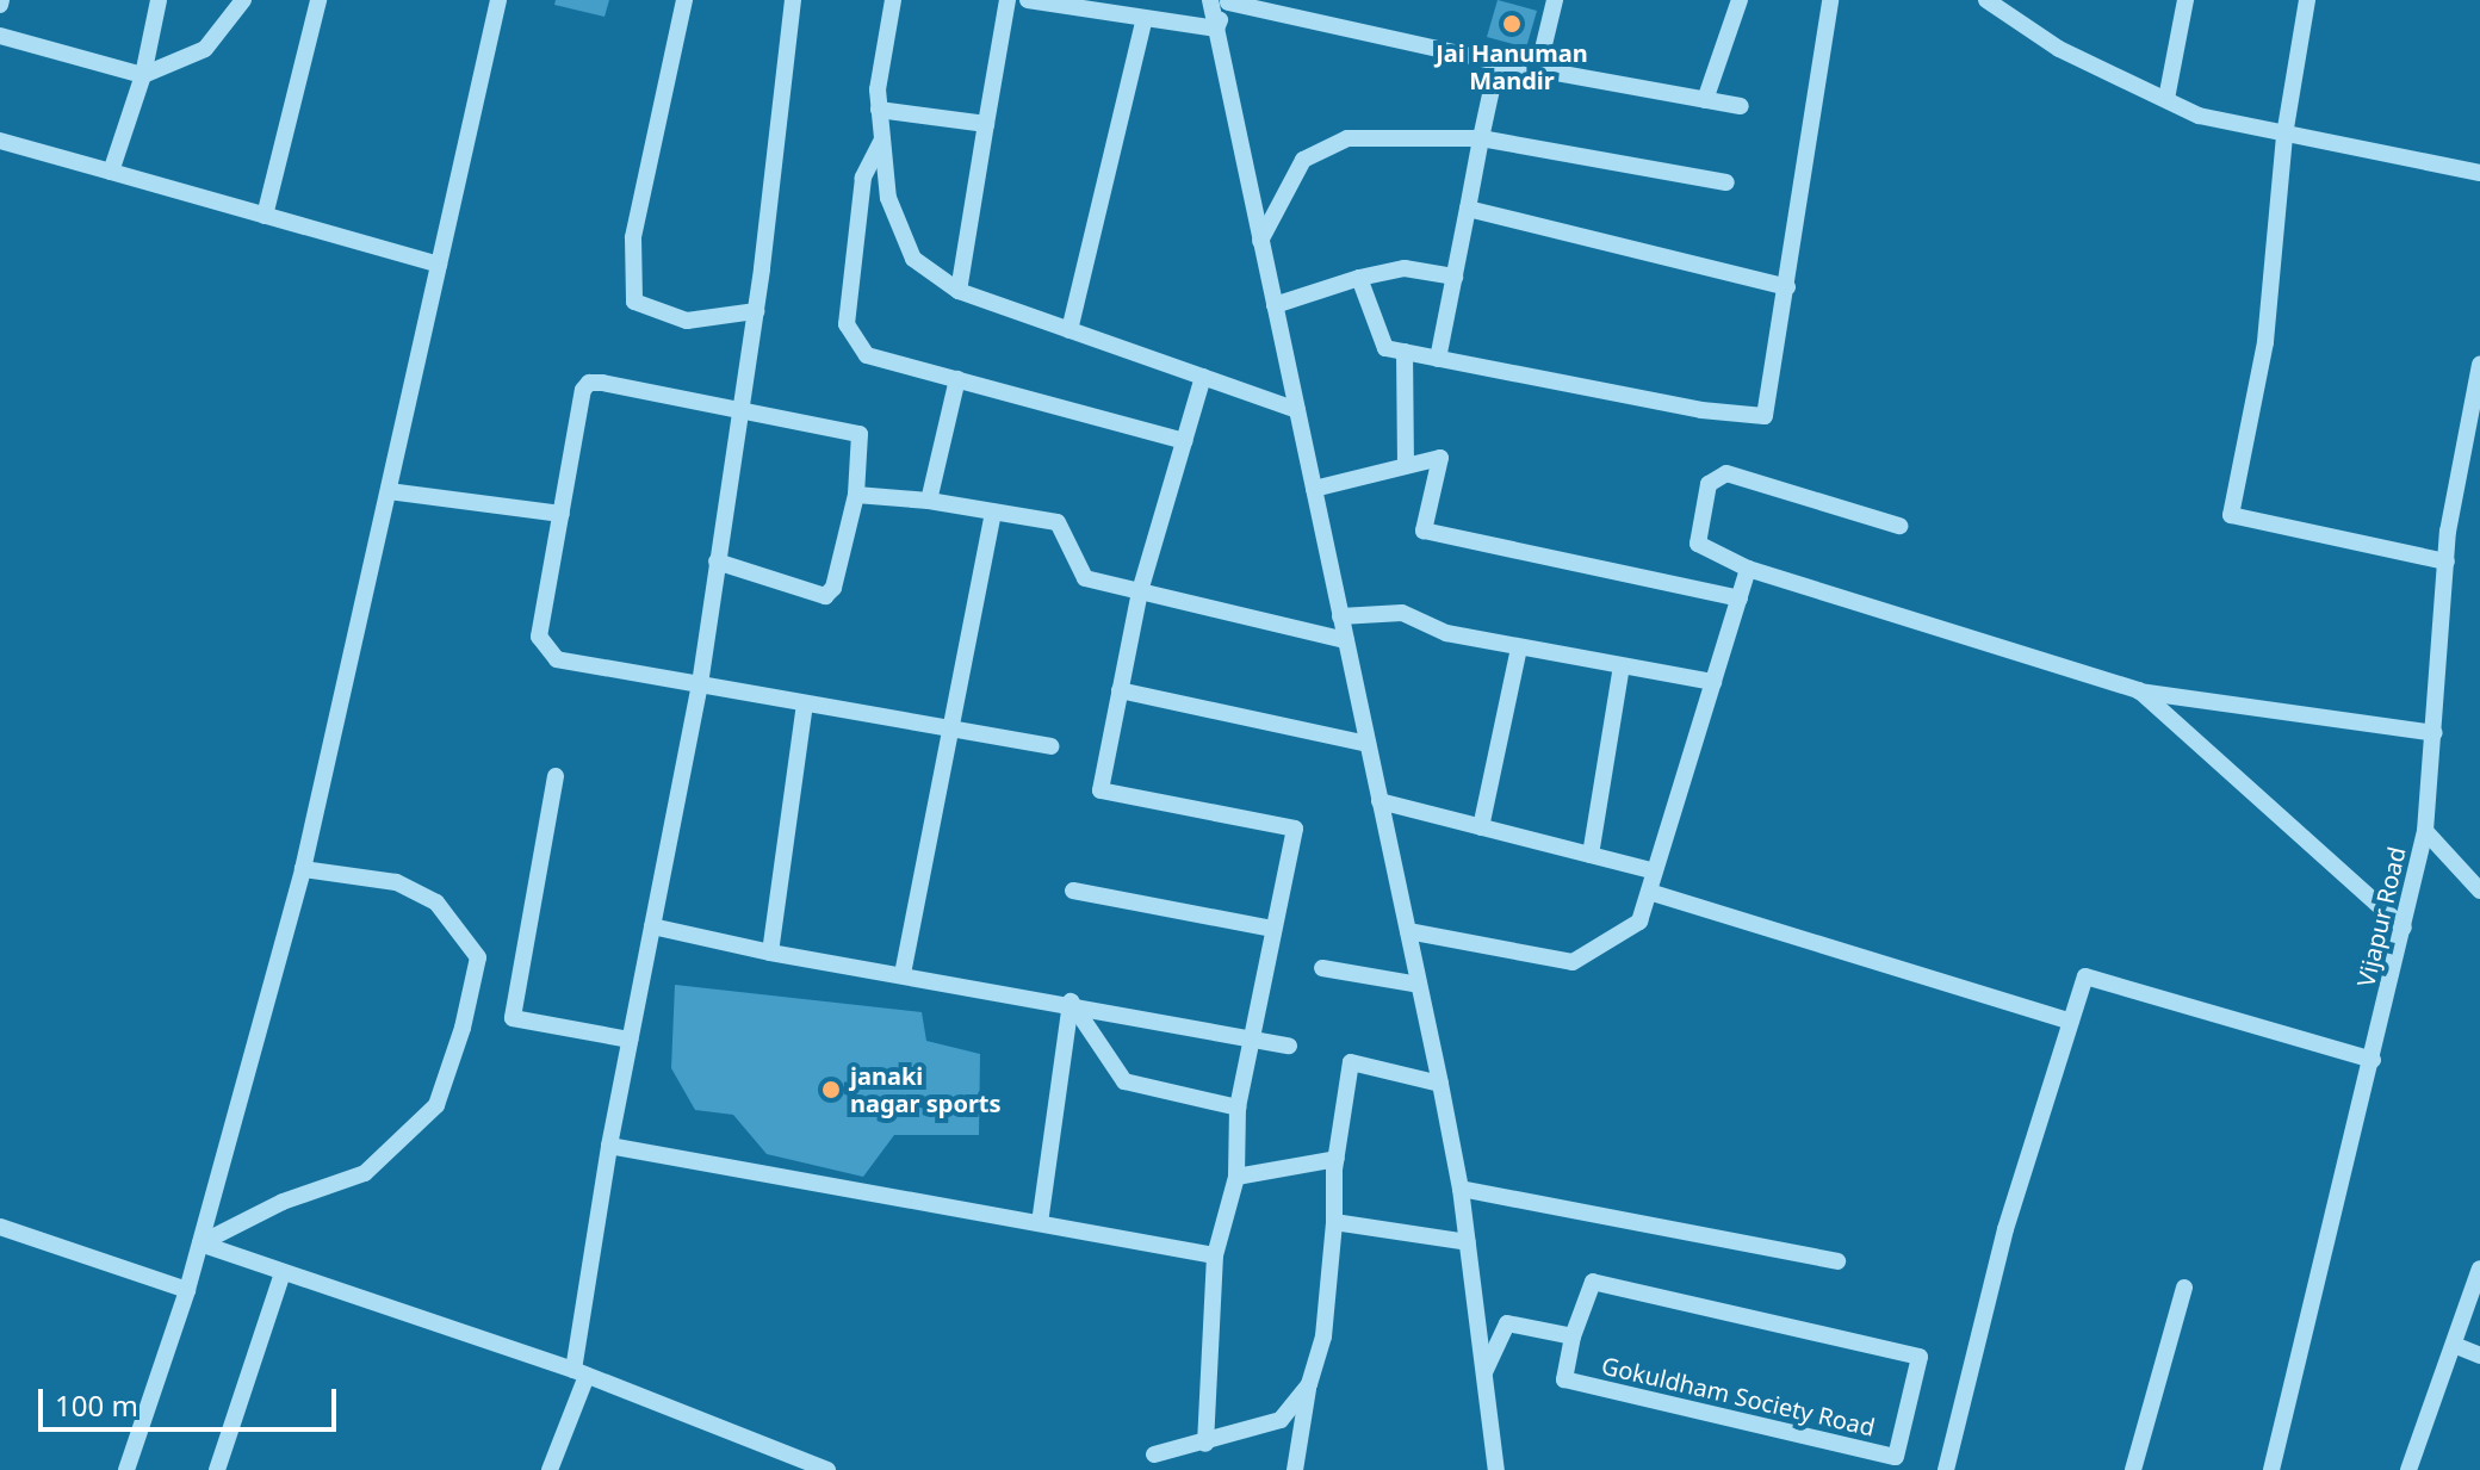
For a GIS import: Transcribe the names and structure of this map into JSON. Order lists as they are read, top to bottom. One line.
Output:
{"streets":{"street":["Vijapur Road","Gokuldham Society Road"]},"places":["Jai Hanuman Mandir","janaki nagar sports"],"scale_bar":"100 m"}
